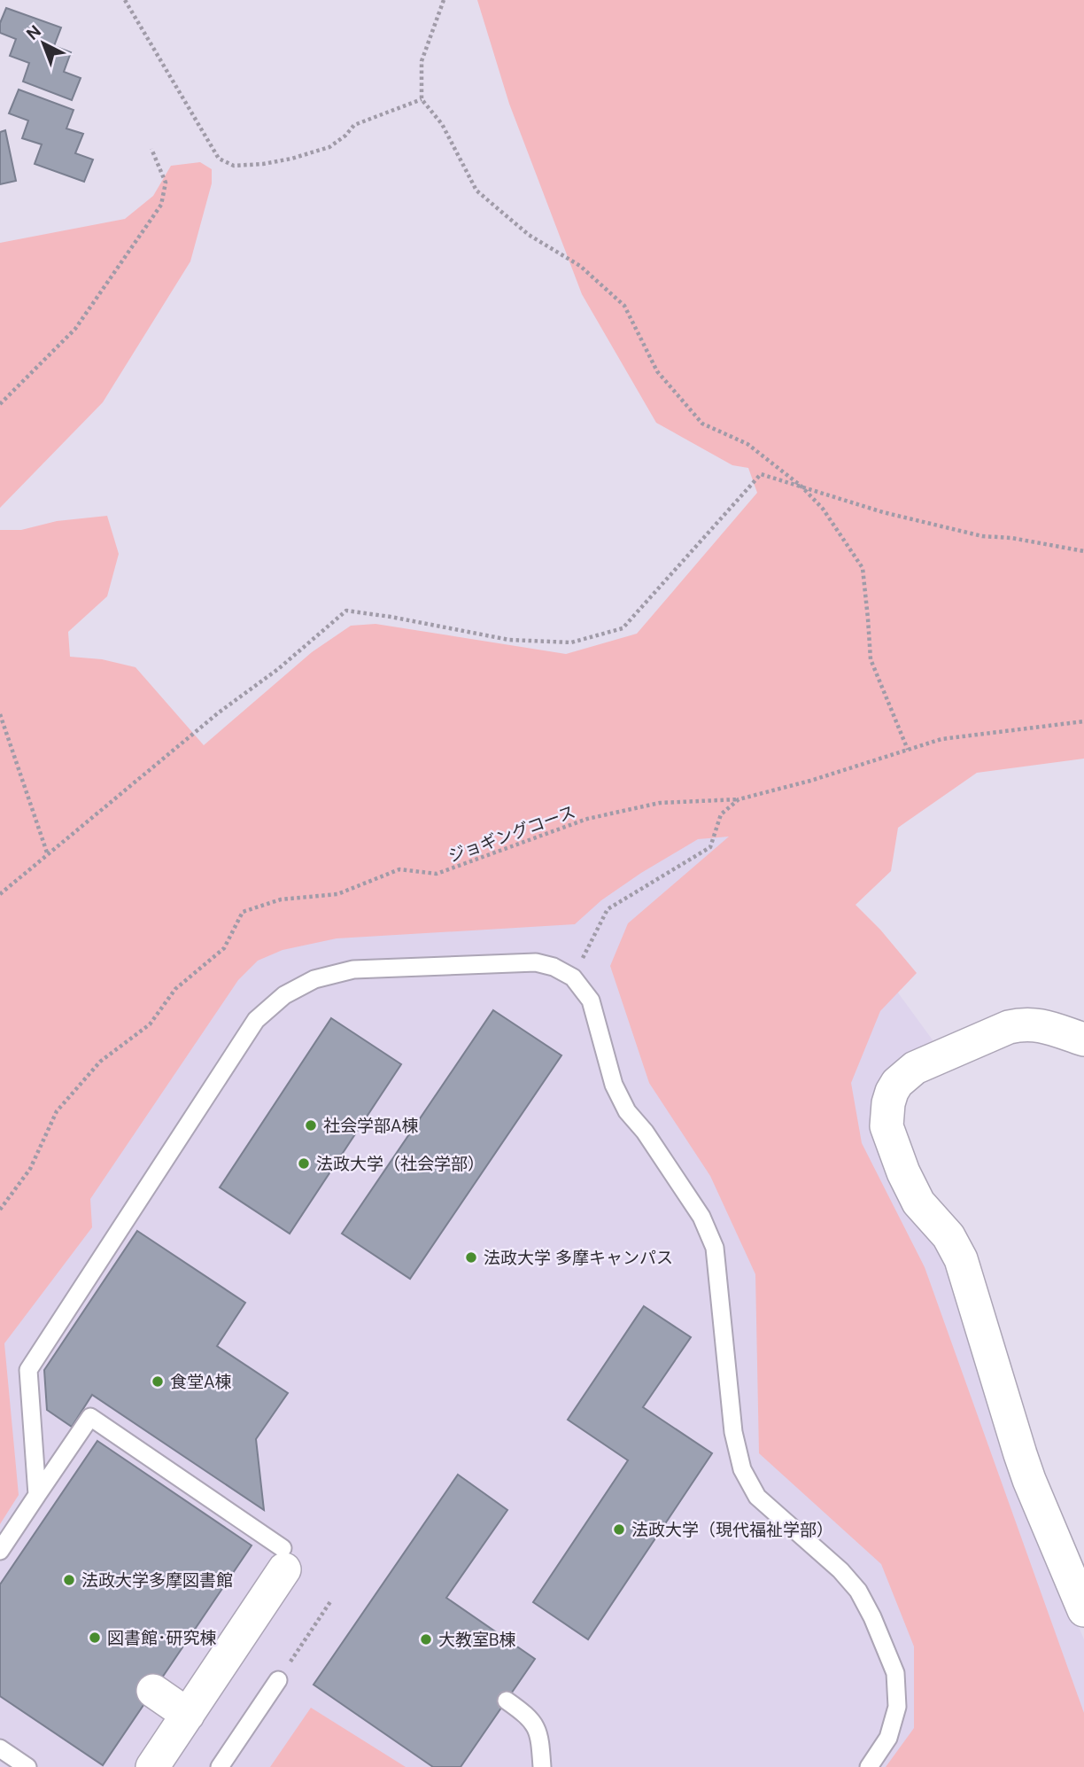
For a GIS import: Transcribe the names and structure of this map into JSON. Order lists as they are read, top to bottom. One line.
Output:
{"streets":{"path":["ジョギングコース"]},"places":["社会学部A棟","法政大学（社会学部）","法政大学 多摩キャンパス","食堂A棟","法政大学（現代福祉学部）","法政大学多摩図書館","図書館･研究棟","大教室B棟"],"north":"top left"}
